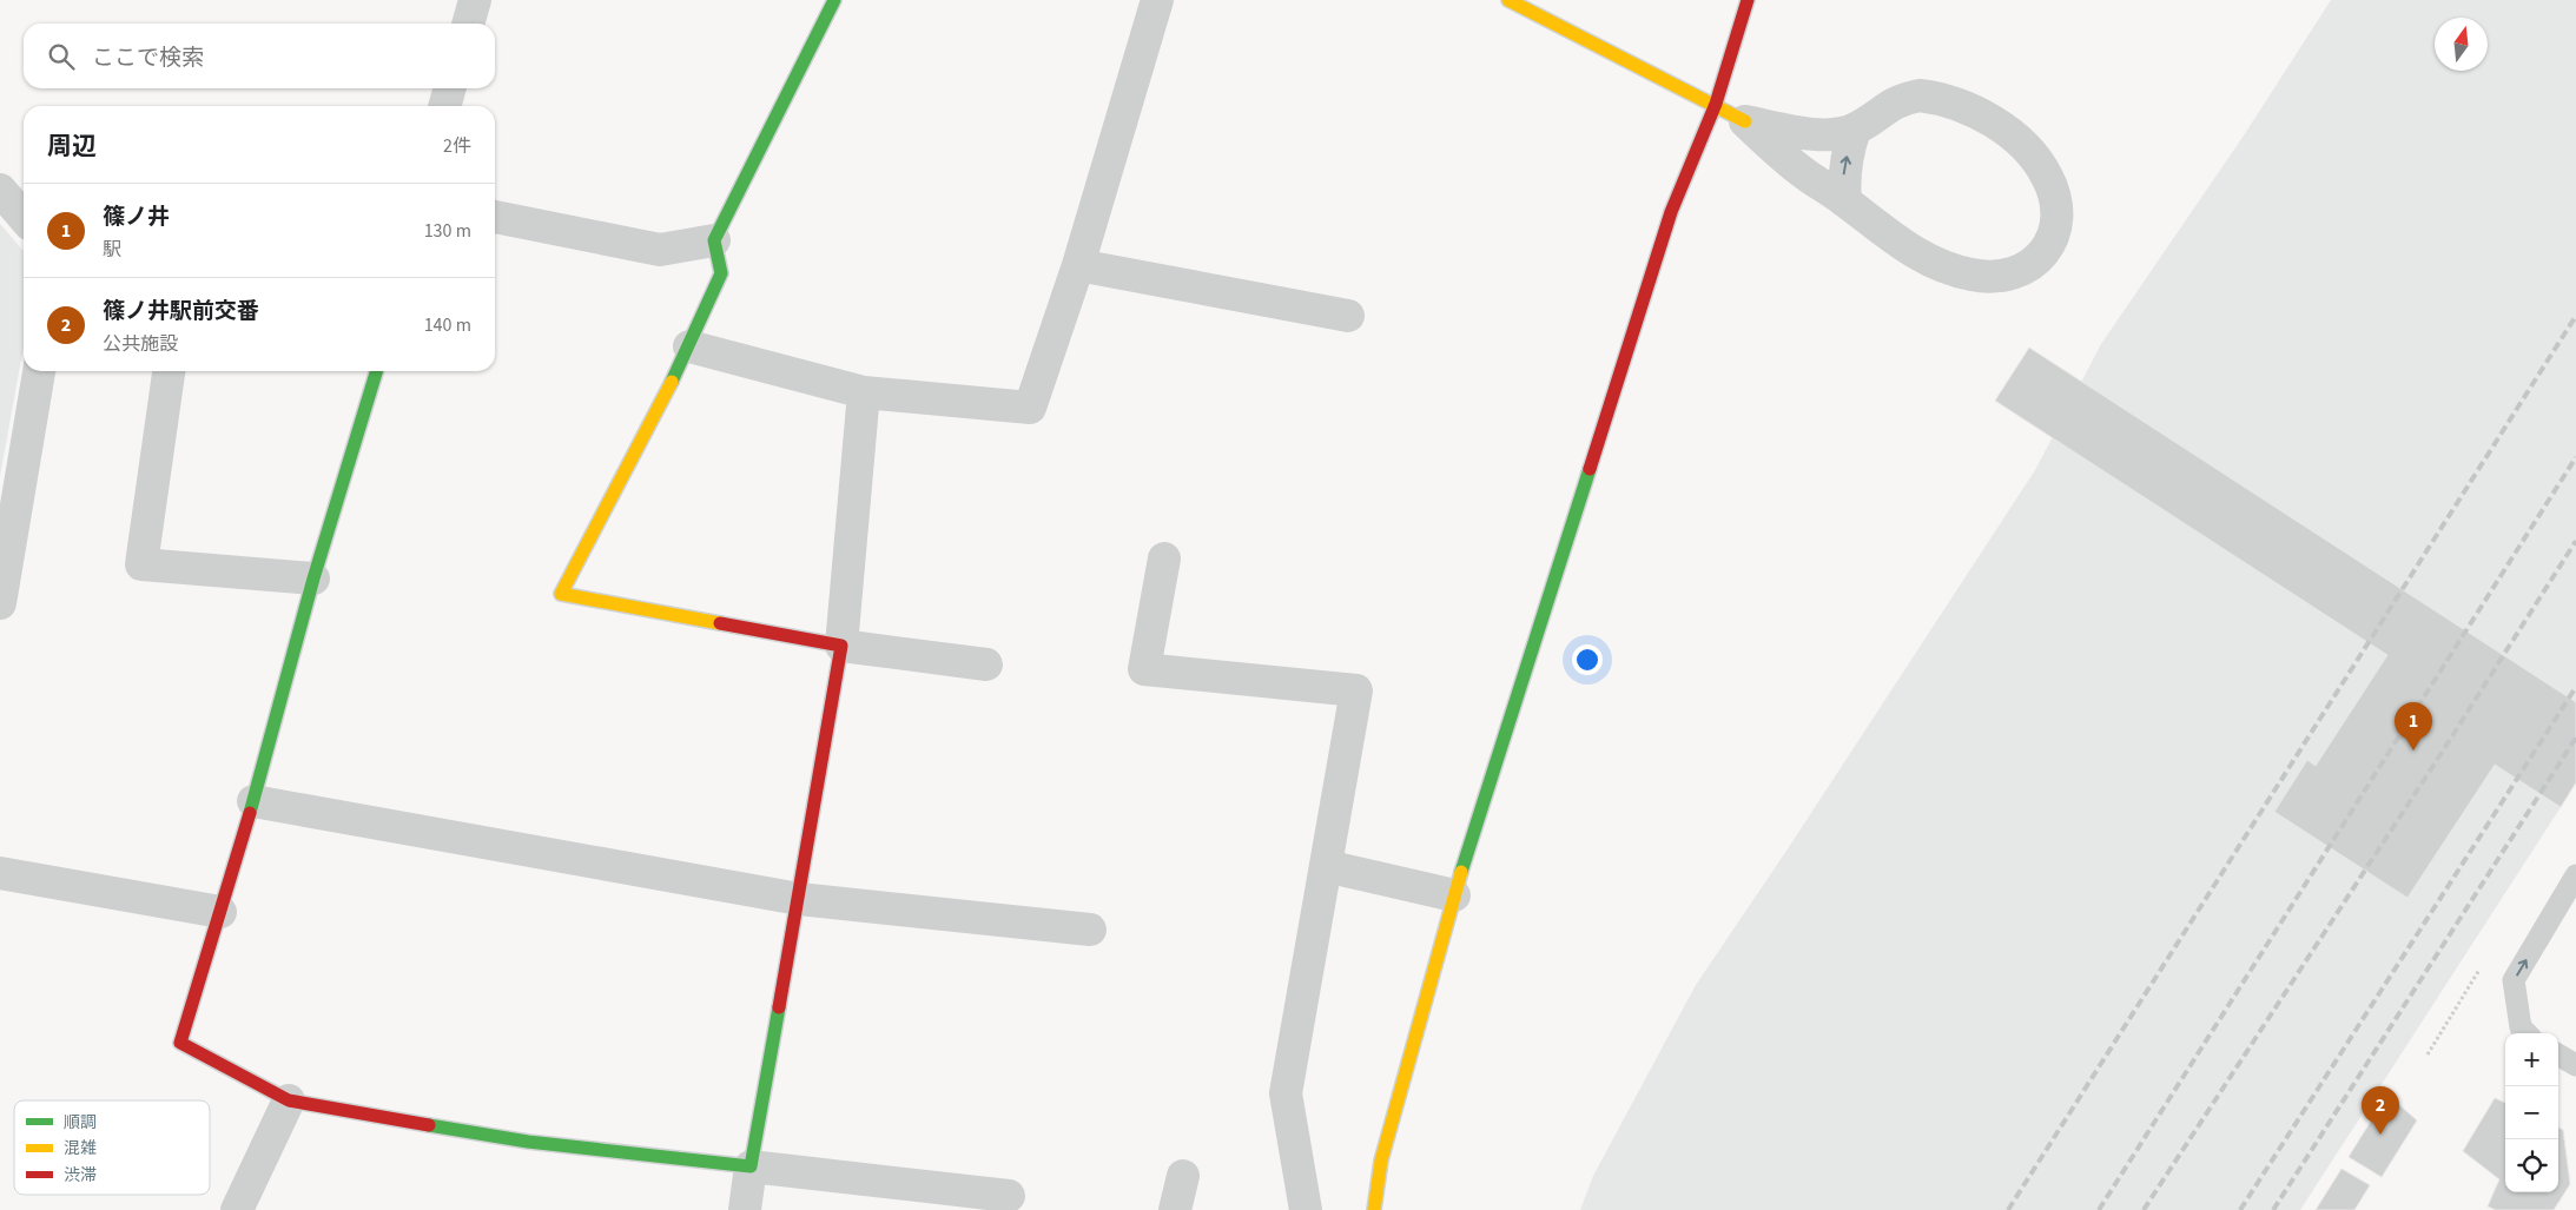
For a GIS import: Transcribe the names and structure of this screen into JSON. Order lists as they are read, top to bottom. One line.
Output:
{"legend":["順調","混雑","渋滞"],"north":"top","page":{"search":"ここで検索","heading":["周辺","2件"],"list":[{"mark":"1","name":"篠ノ井","note":"駅","value":"130 m"},{"mark":"2","name":"篠ノ井駅前交番","note":"公共施設","value":"140 m"}],"pins":["1","2"],"map_buttons":["+","−"]}}
